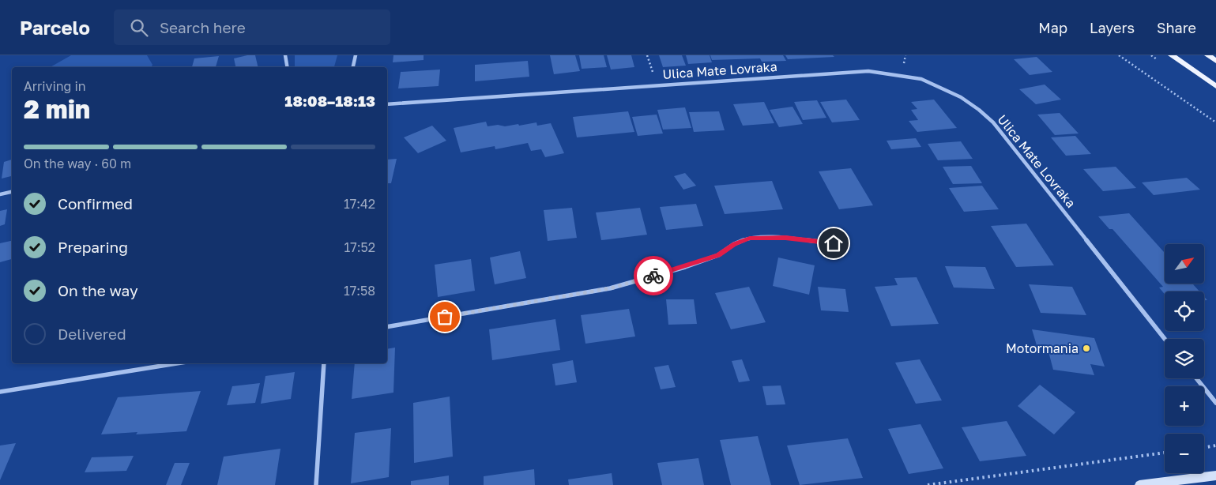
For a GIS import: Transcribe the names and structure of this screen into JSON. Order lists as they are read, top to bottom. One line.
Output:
{"streets":{"street":["Ulica Mate Lovraka"]},"places":["Motormania"],"north":"top right","page":{"header":"Parcelo","search":"Search here","nav":["Map","Layers","Share"],"heading":["2 min","Arriving in","18:08–18:13"],"bar":"On the way · 60 m","list":[["Confirmed","17:42"],["Preparing","17:52"],["On the way","17:58"],"Delivered"],"map_buttons":["+","−"]}}
